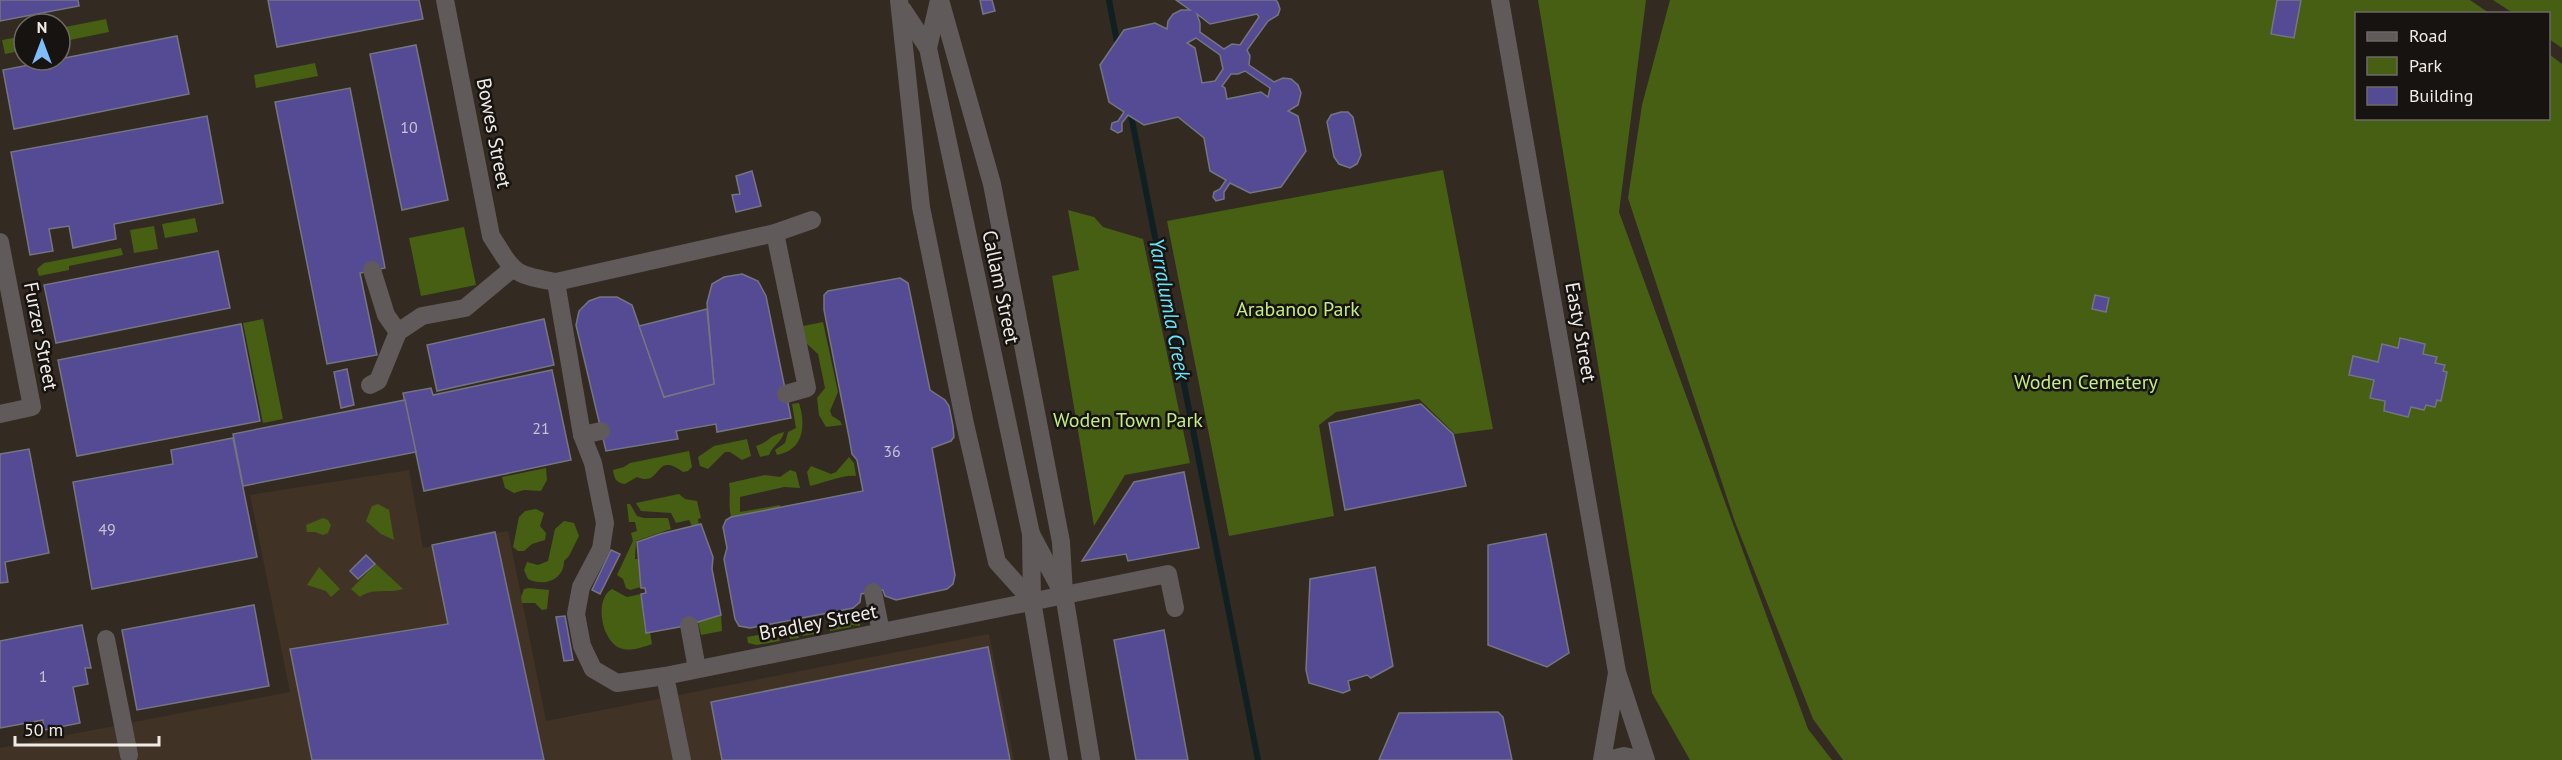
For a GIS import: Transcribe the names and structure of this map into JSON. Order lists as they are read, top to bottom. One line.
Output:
{"streets":{"street":["Bowes Street","Callam Street","Easty Street","Furzer Street","Bradley Street"]},"water":["Yarralumla Creek"],"parks":["Arabanoo Park","Woden Cemetery","Woden Town Park"],"house_numbers":["10","21","36","49","1"],"legend":["Road","Park","Building"],"scale_bar":"50 m","north":"top"}
